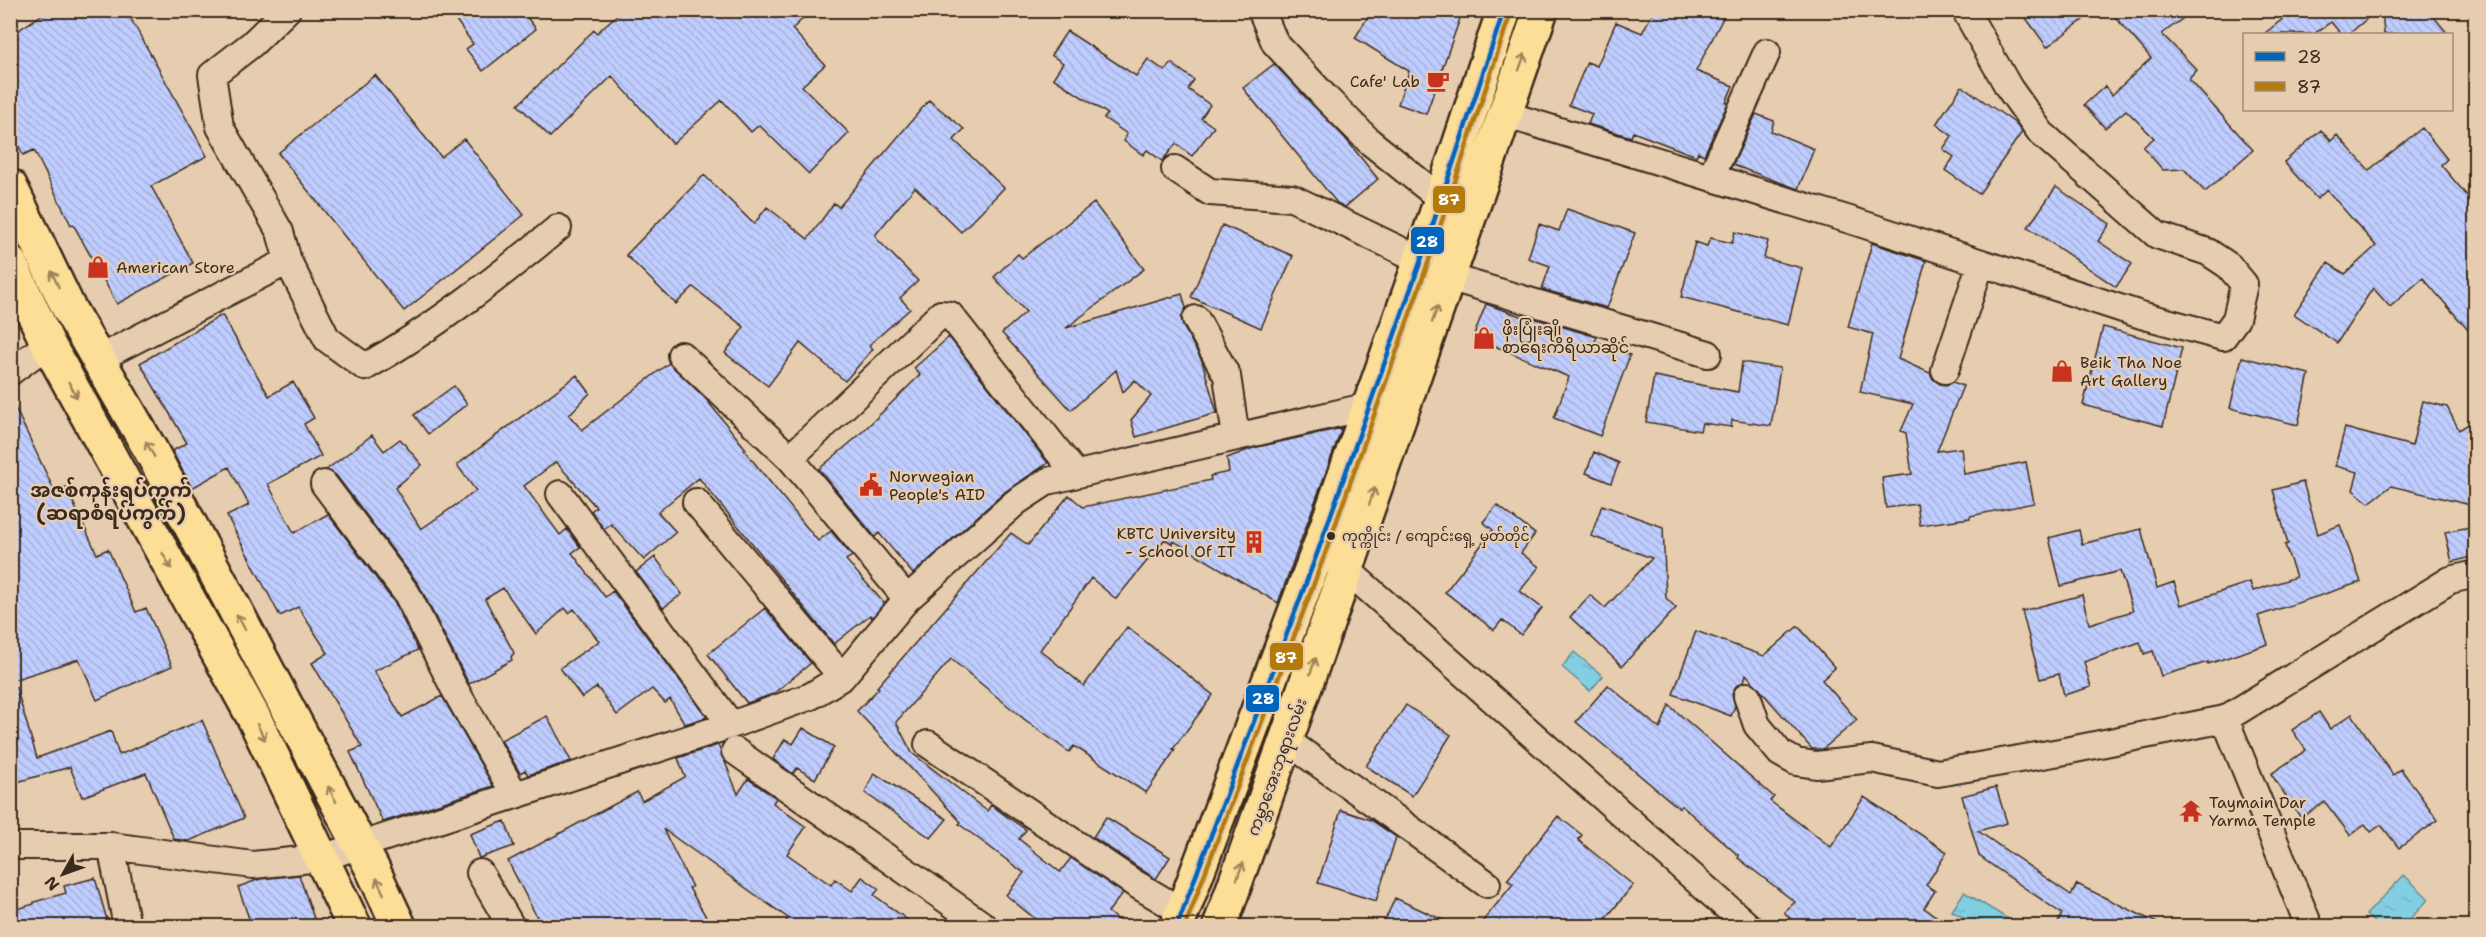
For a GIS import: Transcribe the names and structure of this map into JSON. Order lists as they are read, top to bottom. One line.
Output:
{"streets":{"main road":["ကမ္ဘာအေးဘုရားလမ်း"]},"districts":["အဇစ်ကုန်းရပ်ကွက် (ဆရာစံရပ်ကွက်)"],"places":{"cafe":["Cafe' Lab"],"shop":["American Store","ဖိုးပြုံးချို စာရေးကိရိယာဆိုင်","Beik Tha Noe Art Gallery"],"public building":["Norwegian People's AID"],"other":["ကုက္ကိုင်း / ကျောင်းရှေ့ မှတ်တိုင်"],"building":["KBTC University - School Of IT"],"temple":["Taymain Dar Yarma Temple"]},"lines":["transit line 28","transit line 87"],"legend":["28","87"],"north":"bottom left"}
